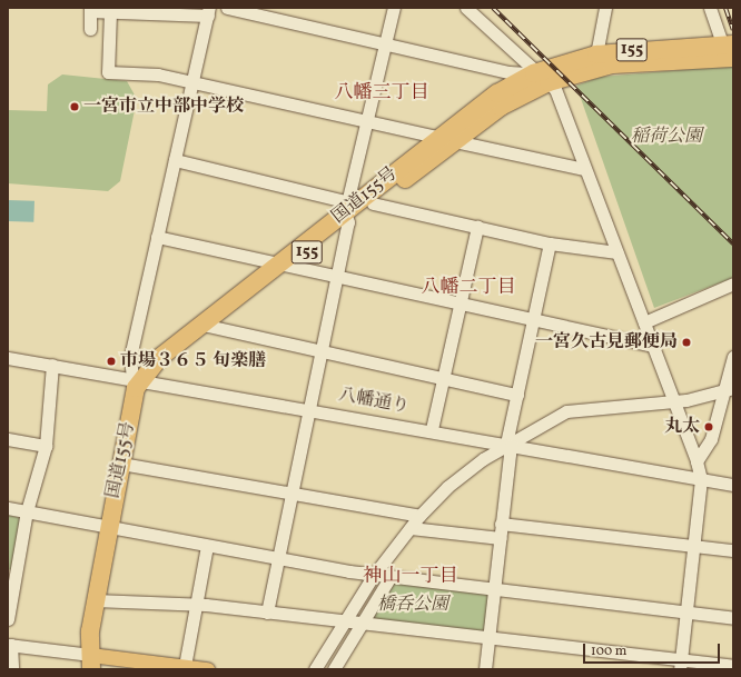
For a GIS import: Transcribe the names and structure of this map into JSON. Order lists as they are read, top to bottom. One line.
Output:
{"streets":{"highway":["155","国道155号"],"street":["八幡通り"]},"crossings":[["国道155号","八幡通り"]],"districts":["八幡三丁目","八幡二丁目","神山一丁目"],"parks":["稲荷公園","橋呑公園"],"places":["一宮市立中部中学校","一宮久古見郵便局","市場３６５ 旬楽膳","丸太"],"scale_bar":"100 m"}
